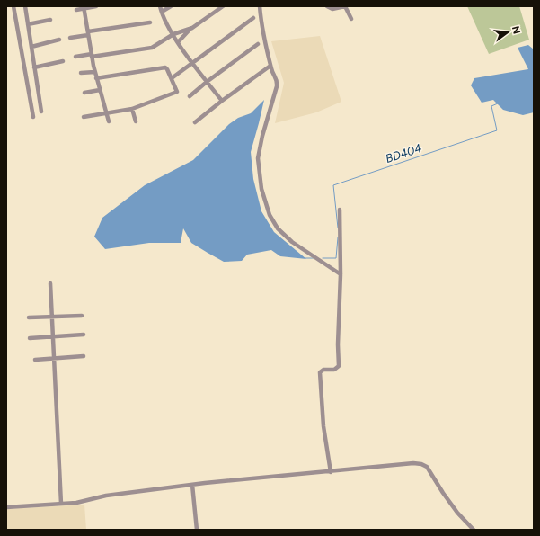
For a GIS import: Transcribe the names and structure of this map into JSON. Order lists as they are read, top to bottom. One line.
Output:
{"water":["BD404"],"north":"right"}
